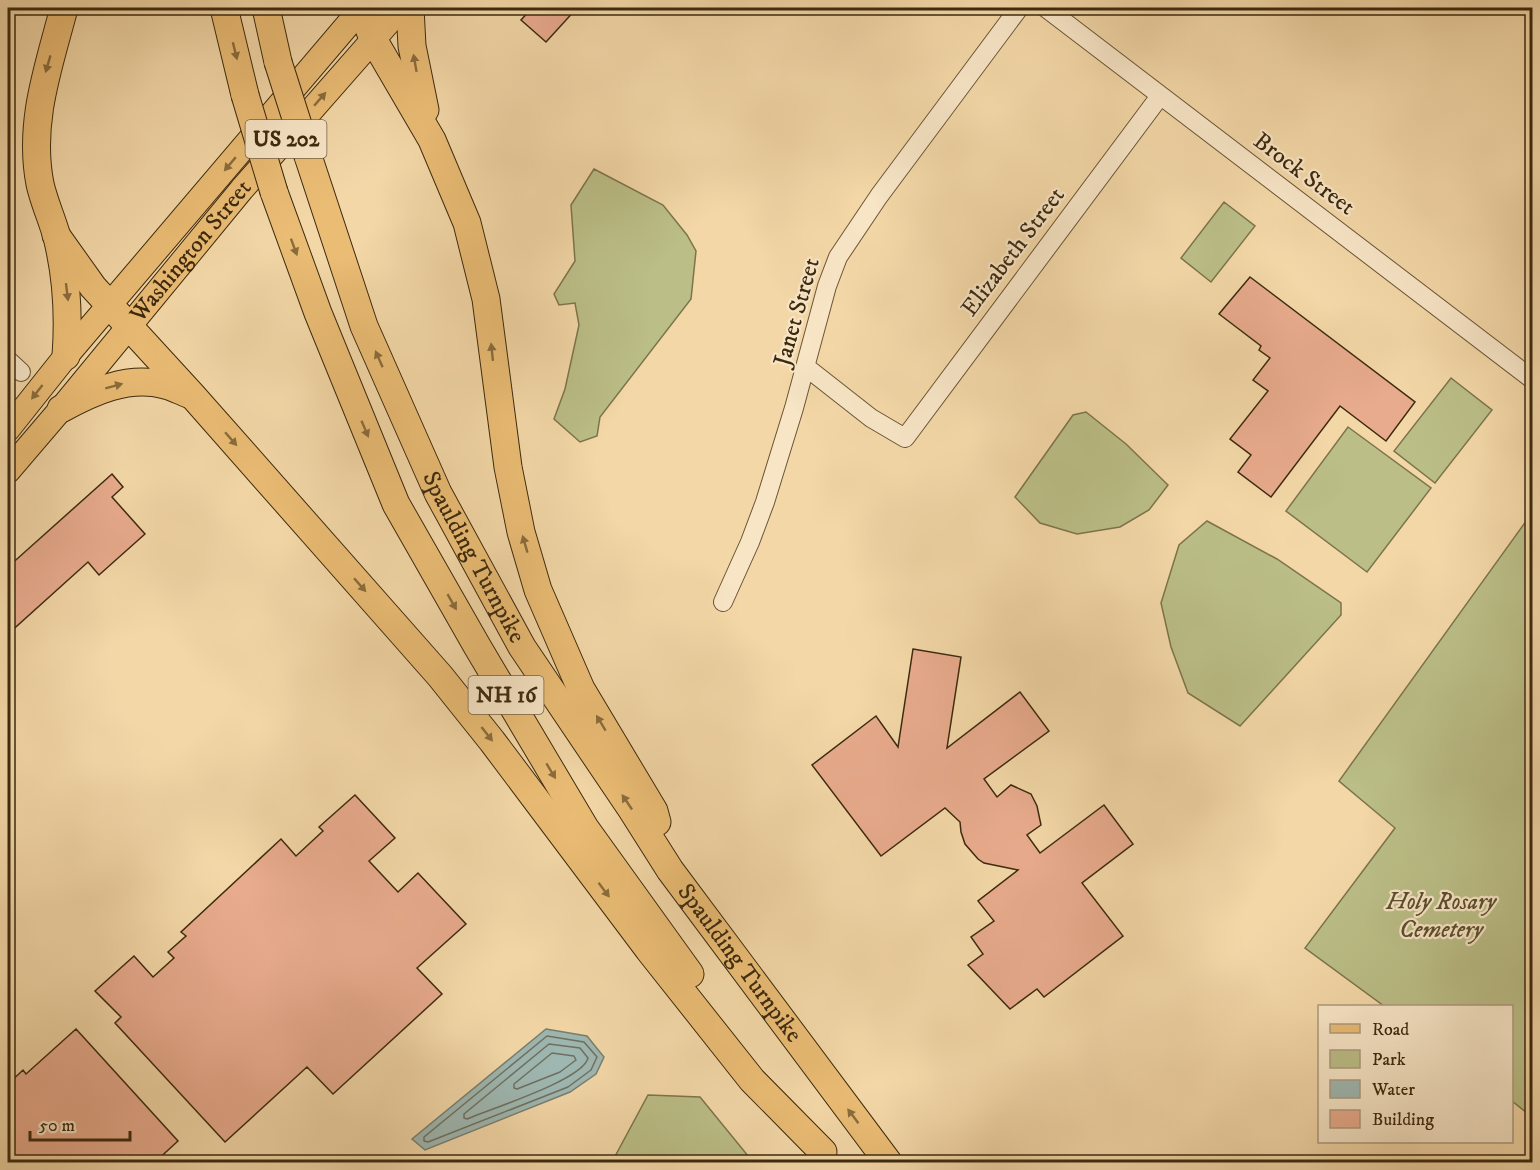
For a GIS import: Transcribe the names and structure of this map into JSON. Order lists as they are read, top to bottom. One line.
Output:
{"streets":{"highway":["Spaulding Turnpike","NH 16"],"main road":["US 202","Washington Street"],"street":["Brock Street","Elizabeth Street","Janet Street"]},"crossings":[["Brock Street","Elizabeth Street"],["Elizabeth Street","Janet Street"]],"parks":["Holy Rosary Cemetery"],"legend":["Road","Park","Water","Building"],"scale_bar":"50 m"}
